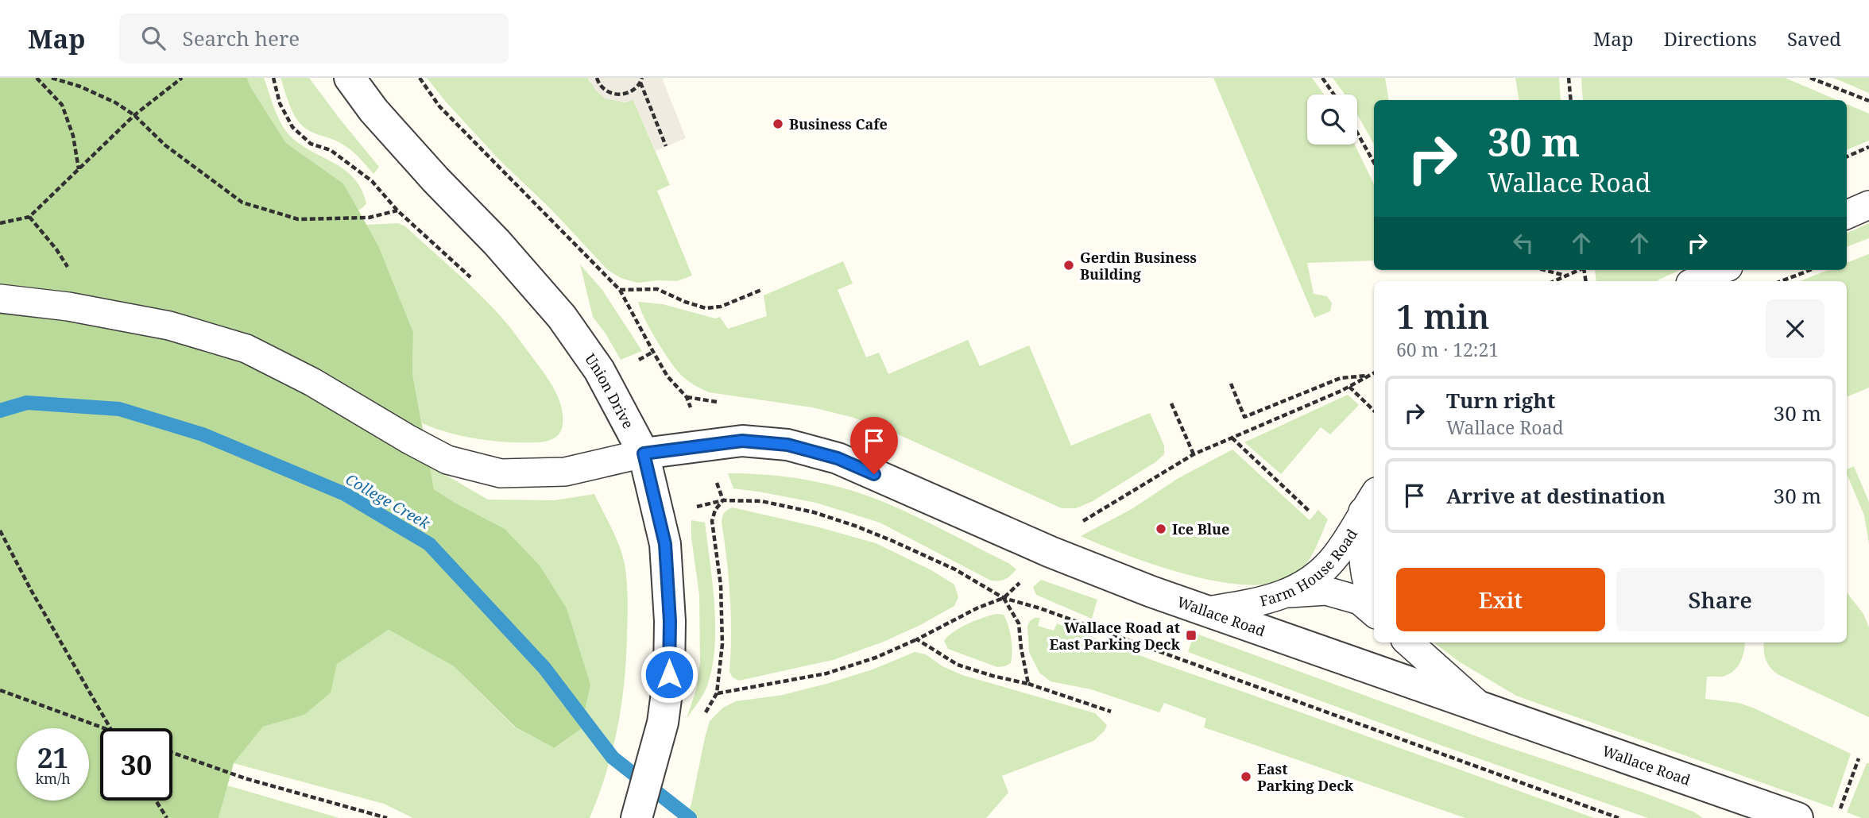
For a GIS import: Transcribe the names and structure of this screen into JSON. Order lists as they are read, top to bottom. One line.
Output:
{"streets":{"street":["Union Drive","Wallace Road"],"lane":["Farm House Road"]},"crossings":[["Union Drive","Wallace Road"],["Farm House Road","Wallace Road"]],"water":["College Creek"],"places":{"other":["Business Cafe","Gerdin Business Building","Ice Blue","East Parking Deck"],"transit":["Wallace Road at East Parking Deck"]},"page":{"header":"Map","search":"Search here","nav":["Map","Directions","Saved"],"turn":["30 m","Wallace Road"],"heading":["1 min","60 m · 12:21"],"list":[{"name":"Turn right","note":"Wallace Road","value":"30 m"},{"name":"Arrive at destination","value":"30 m"}],"buttons":["Exit","Share"],"speed":"21 km/h","limit":"30"}}
